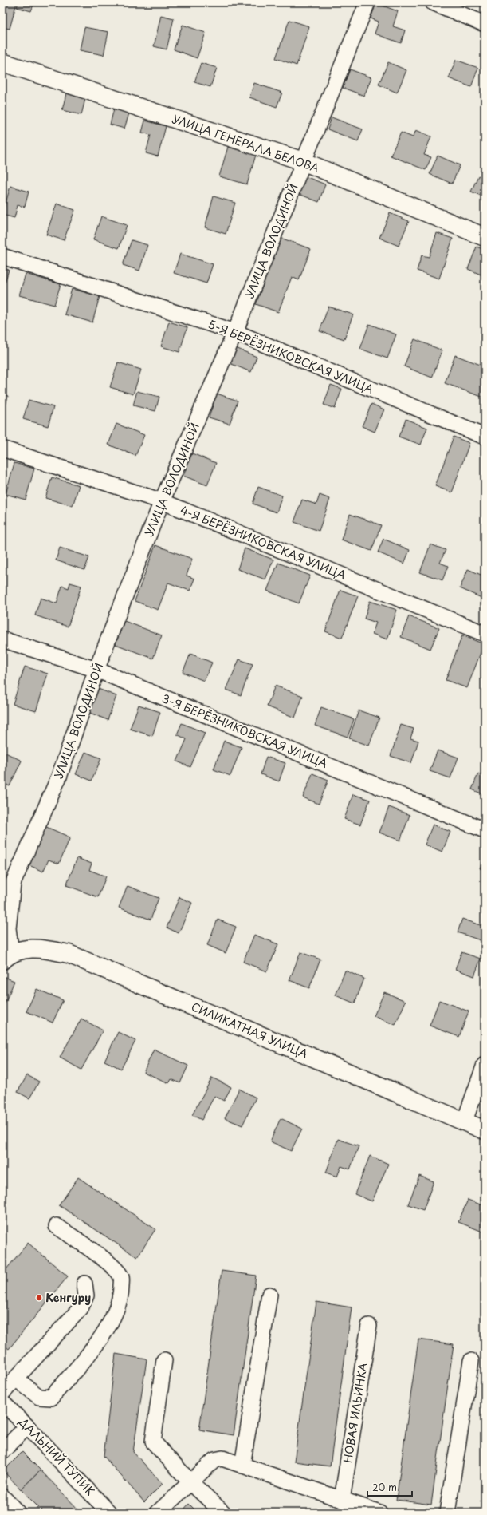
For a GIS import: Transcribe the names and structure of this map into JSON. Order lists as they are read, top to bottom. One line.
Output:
{"streets":{"main road":["УЛИЦА ГЕНЕРАЛА БЕЛОВА","СИЛИКАТНАЯ УЛИЦА"],"street":["УЛИЦА ВОЛОДИНОЙ","5-Я БЕРЁЗНИКОВСКАЯ УЛИЦА","4-Я БЕРЁЗНИКОВСКАЯ УЛИЦА","3-Я БЕРЁЗНИКОВСКАЯ УЛИЦА","НОВАЯ ИЛЬИНКА","ДАЛЬНИЙ ТУПИК"]},"crossings":[["УЛИЦА ГЕНЕРАЛА БЕЛОВА","УЛИЦА ВОЛОДИНОЙ"],["УЛИЦА ВОЛОДИНОЙ","5-Я БЕРЁЗНИКОВСКАЯ УЛИЦА"],["УЛИЦА ВОЛОДИНОЙ","4-Я БЕРЁЗНИКОВСКАЯ УЛИЦА"],["УЛИЦА ВОЛОДИНОЙ","3-Я БЕРЁЗНИКОВСКАЯ УЛИЦА"],["УЛИЦА ВОЛОДИНОЙ","СИЛИКАТНАЯ УЛИЦА"]],"places":["Кенгуру"],"scale_bar":"20 m"}
